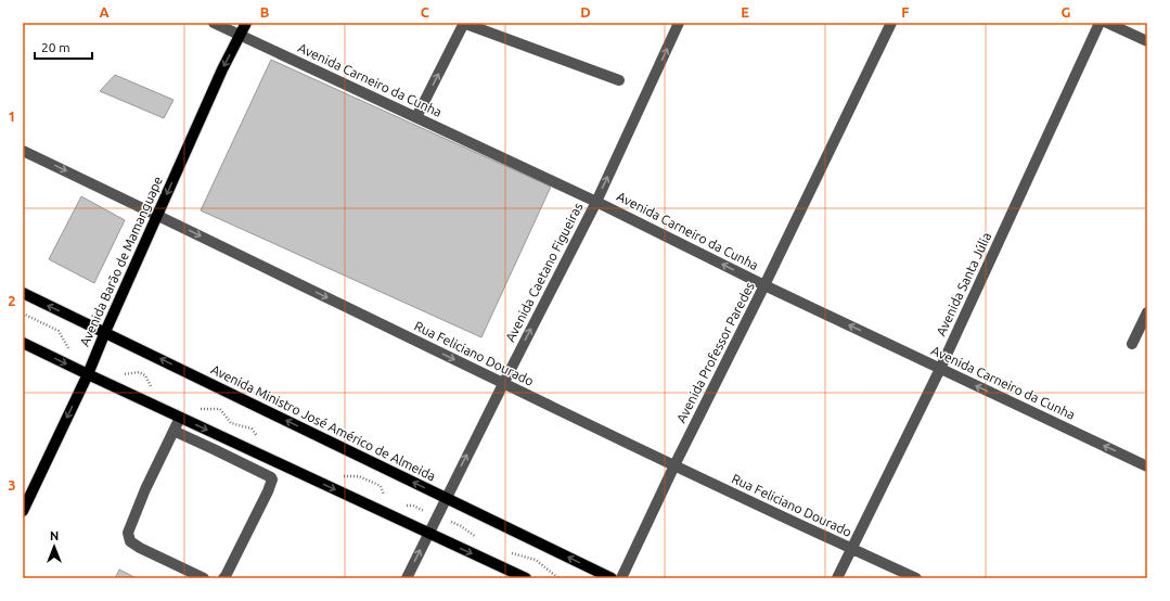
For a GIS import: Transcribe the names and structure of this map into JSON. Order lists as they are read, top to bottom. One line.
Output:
{"streets":{"main road":["Avenida Barão de Mamanguape","Avenida Ministro José Américo de Almeida"],"street":["Avenida Carneiro da Cunha","Avenida Caetano Figueiras","Avenida Santa Júlia","Avenida Professor Paredes","Rua Feliciano Dourado"]},"crossings":[["Avenida Carneiro da Cunha","Avenida Barão de Mamanguape"],["Avenida Carneiro da Cunha","Avenida Caetano Figueiras"],["Avenida Carneiro da Cunha","Avenida Santa Júlia"],["Avenida Carneiro da Cunha","Avenida Professor Paredes"],["Avenida Barão de Mamanguape","Rua Feliciano Dourado"],["Avenida Barão de Mamanguape","Avenida Ministro José Américo de Almeida"],["Avenida Caetano Figueiras","Rua Feliciano Dourado"],["Avenida Caetano Figueiras","Avenida Ministro José Américo de Almeida"],["Avenida Santa Júlia","Rua Feliciano Dourado"],["Avenida Professor Paredes","Rua Feliciano Dourado"]],"one_way":["Avenida Carneiro da Cunha","Avenida Barão de Mamanguape","Avenida Caetano Figueiras","Rua Feliciano Dourado"],"scale_bar":"20 m","north":"top","grid":{"columns":["A","B","C","D","E","F","G"],"rows":["1","2","3"]}}
